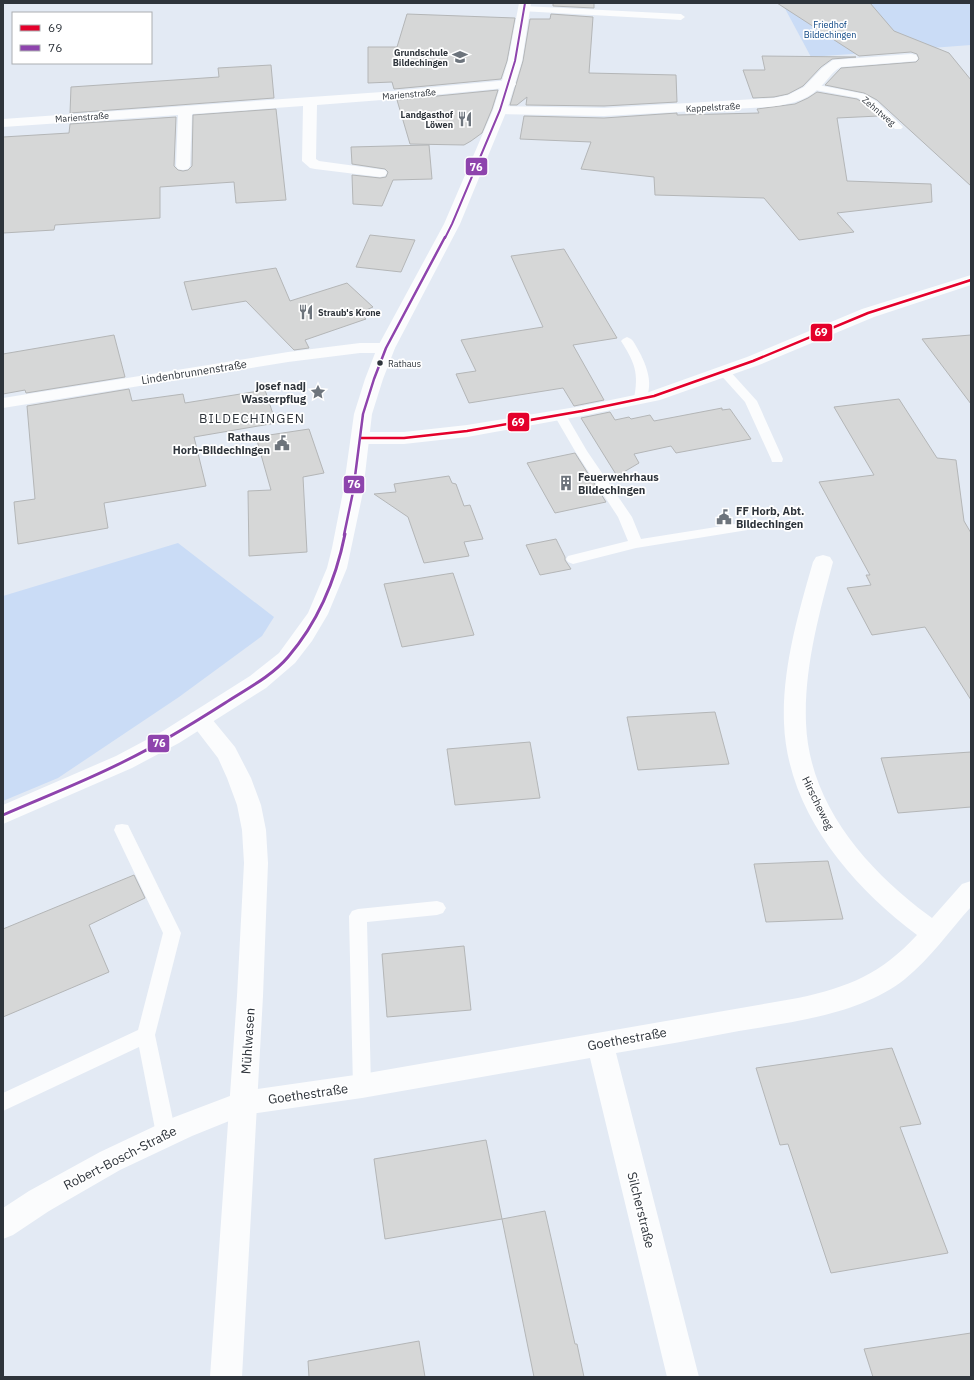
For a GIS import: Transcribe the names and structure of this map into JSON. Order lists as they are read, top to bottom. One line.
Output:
{"streets":{"street":["Marienstraße","Kappelstraße","Lindenbrunnenstraße","Hirscheweg","Goethestraße","Mühlwasen","Robert-Bosch-Straße","Silcherstraße"],"lane":["Zehntweg"]},"crossings":[["Kappelstraße","Zehntweg"],["Hirscheweg","Goethestraße"],["Goethestraße","Mühlwasen"],["Goethestraße","Robert-Bosch-Straße"],["Goethestraße","Silcherstraße"],["Mühlwasen","Robert-Bosch-Straße"]],"districts":["BILDECHINGEN"],"parks":["Friedhof Bildechingen"],"places":{"school or university":["Grundschule Bildechingen"],"restaurant":["Landgasthof Löwen","Straub's Krone"],"other":["Rathaus"],"place":["josef nadj Wasserpflug"],"public building":["Rathaus Horb-Bildechingen","FF Horb, Abt. Bildechingen"],"building":["Feuerwehrhaus Bildechingen"]},"lines":["transit line 76","transit line 69"],"legend":["69","76"]}
